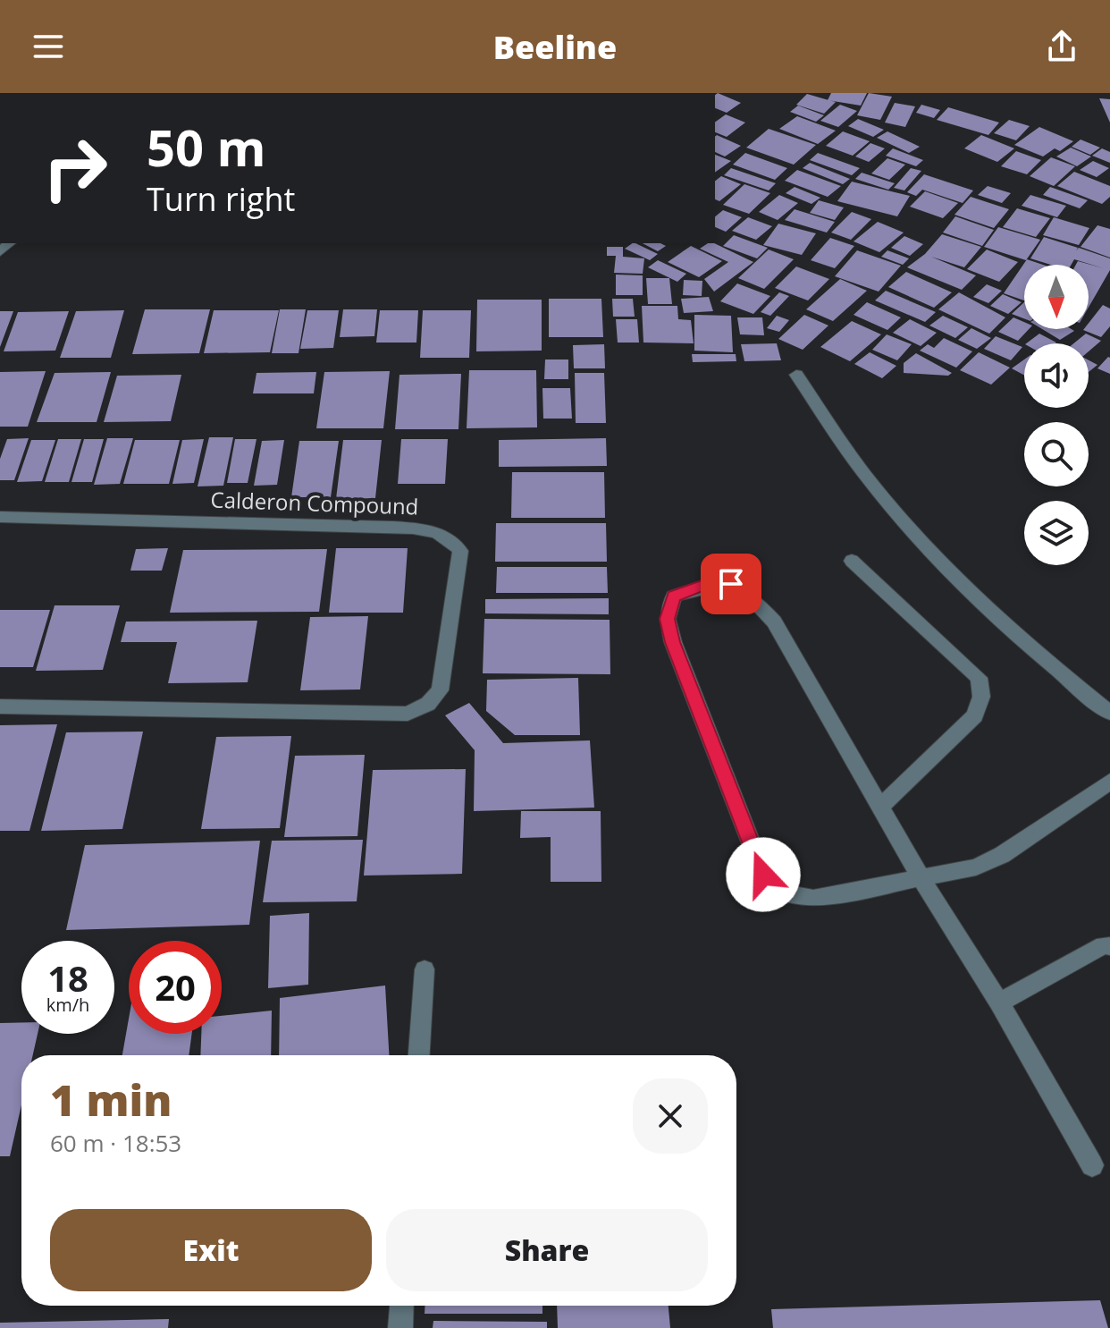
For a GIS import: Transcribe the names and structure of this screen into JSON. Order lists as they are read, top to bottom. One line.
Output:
{"streets":{"street":["Calderon Compound"]},"north":"bottom","page":{"header":"Beeline","turn":["50 m","Turn right"],"speed":"18 km/h","limit":"20","heading":["1 min","60 m · 18:53"],"buttons":["Exit","Share"]}}
